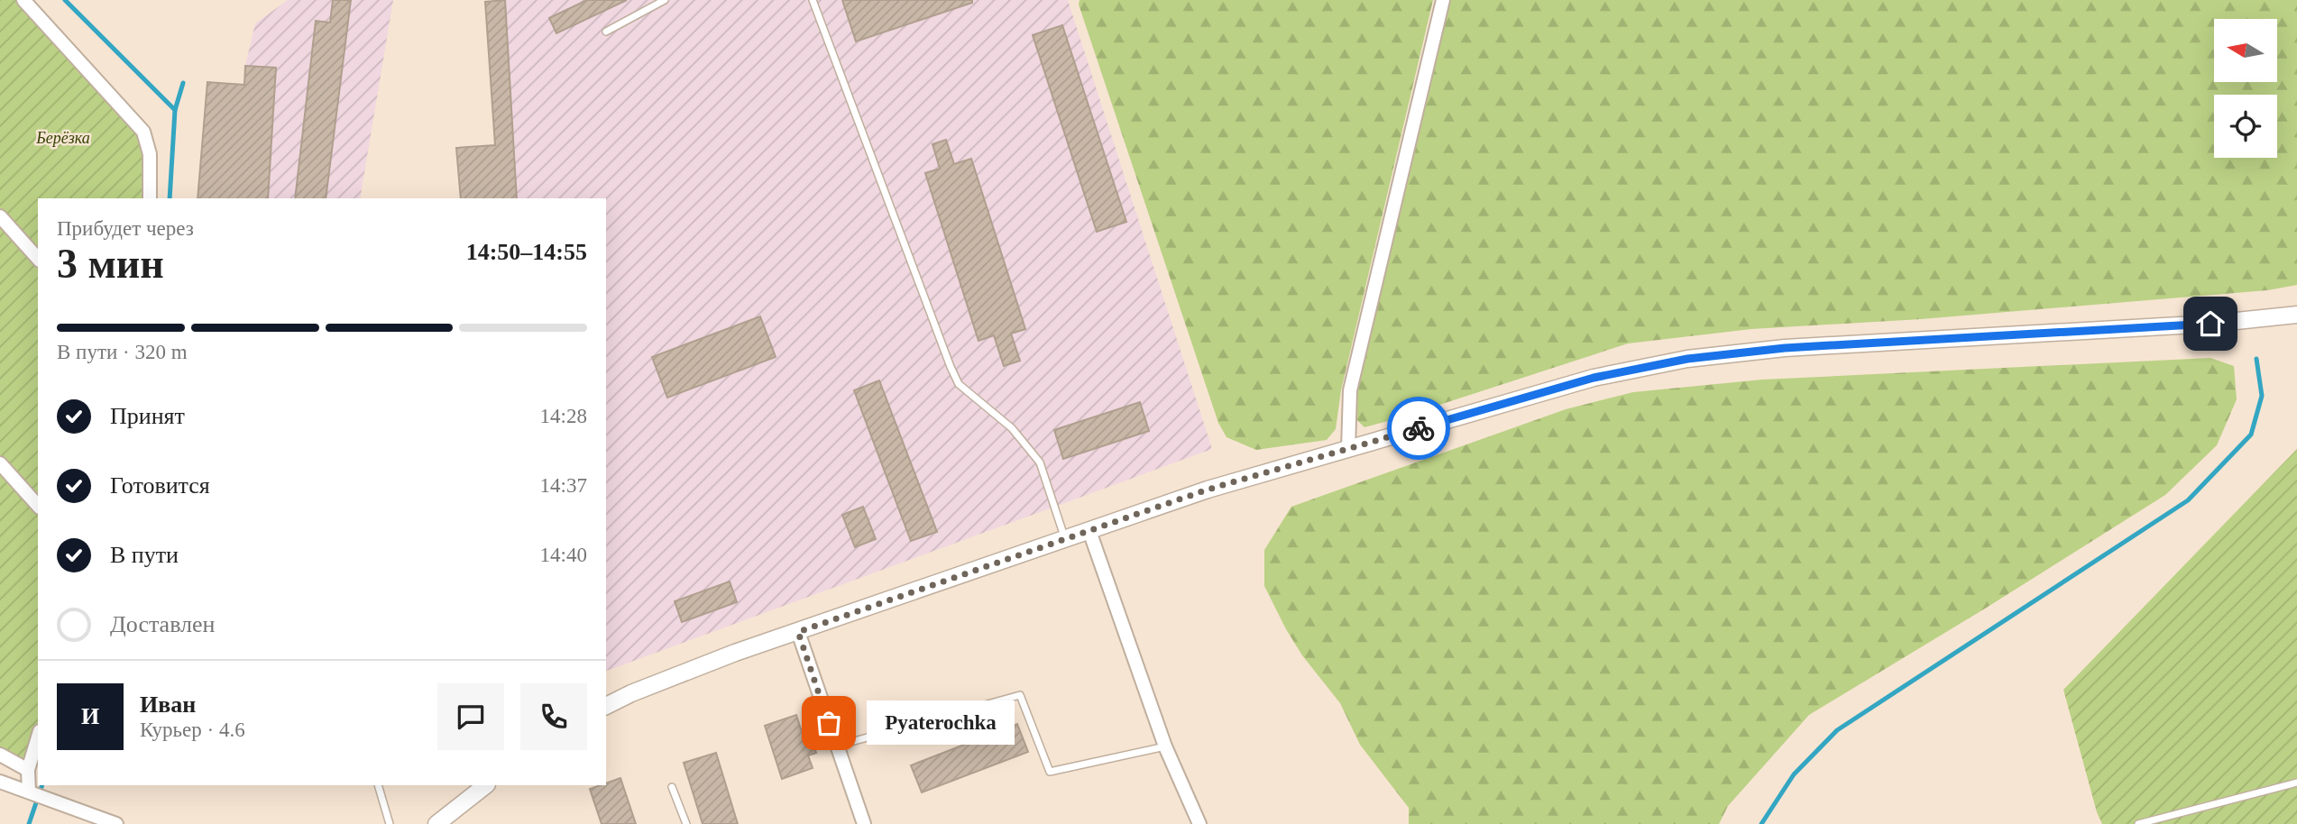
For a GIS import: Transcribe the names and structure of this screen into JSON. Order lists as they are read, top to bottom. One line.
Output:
{"parks":["Берёзка"],"places":["Pyaterochka"],"north":"left","page":{"heading":["3 мин","Прибудет через","14:50–14:55"],"panel":["Иван","Курьер · 4.6"],"bar":"В пути · 320 m","list":[["Принят","14:28"],["Готовится","14:37"],["В пути","14:40"],"Доставлен"],"round":"И","bubble":"Pyaterochka"}}
